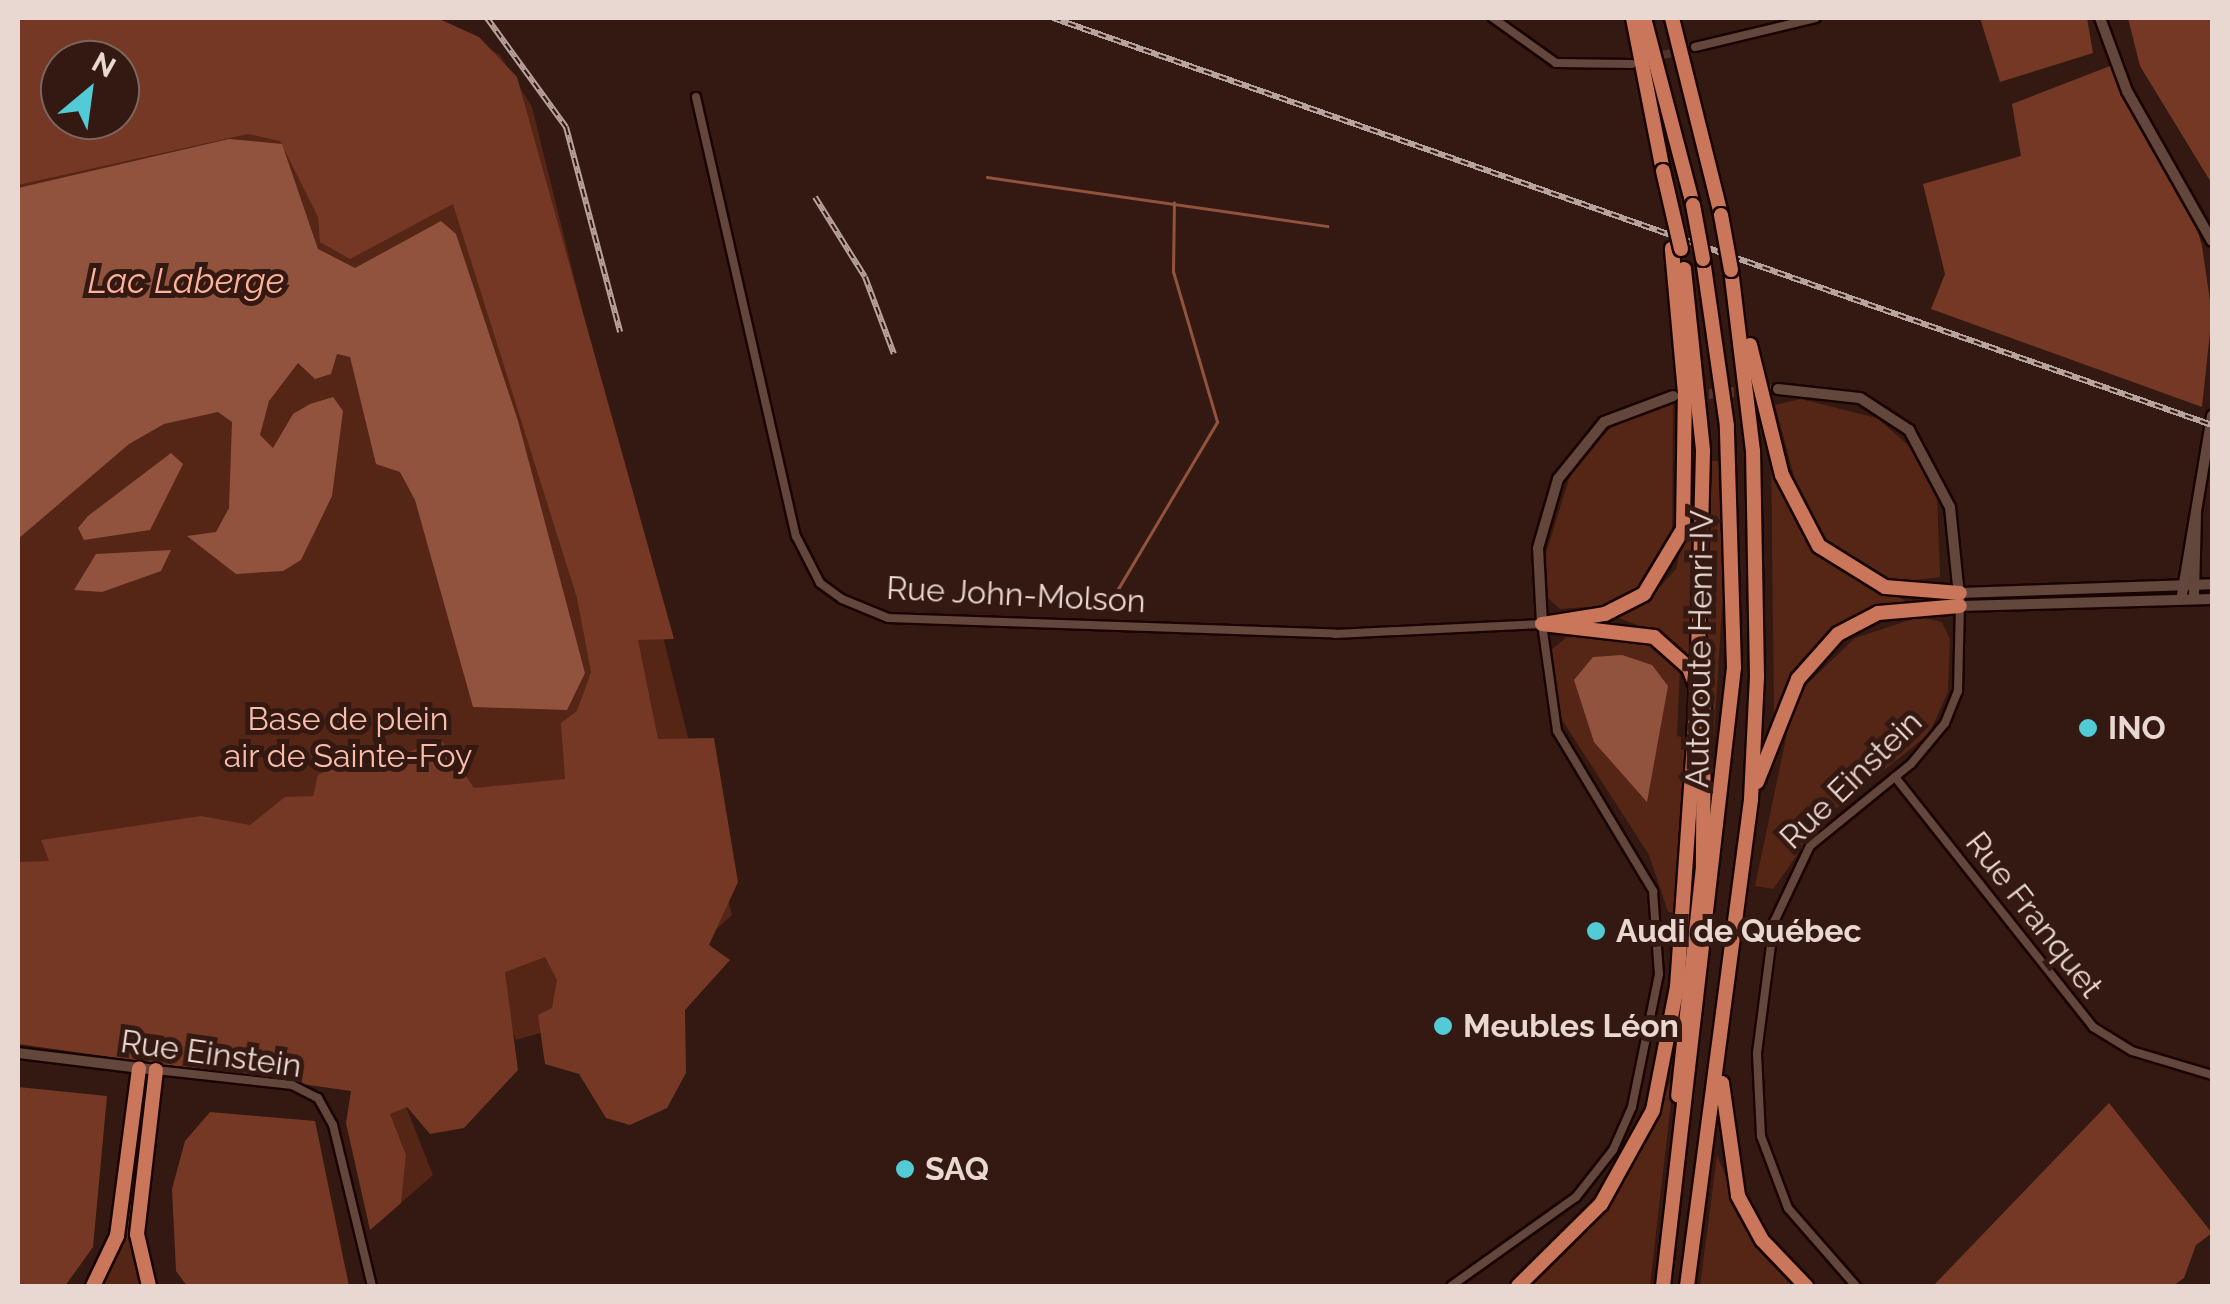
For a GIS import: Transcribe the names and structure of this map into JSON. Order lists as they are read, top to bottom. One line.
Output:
{"streets":{"highway":["Autoroute Henri-IV"],"street":["Rue John-Molson","Rue Einstein","Rue Franquet"]},"crossings":[["Rue Einstein","Rue Franquet"]],"water":["Lac Laberge"],"parks":["Base de plein air de Sainte-Foy"],"places":["INO","Audi de Québec","Meubles Léon","SAQ"],"north":"top right"}
